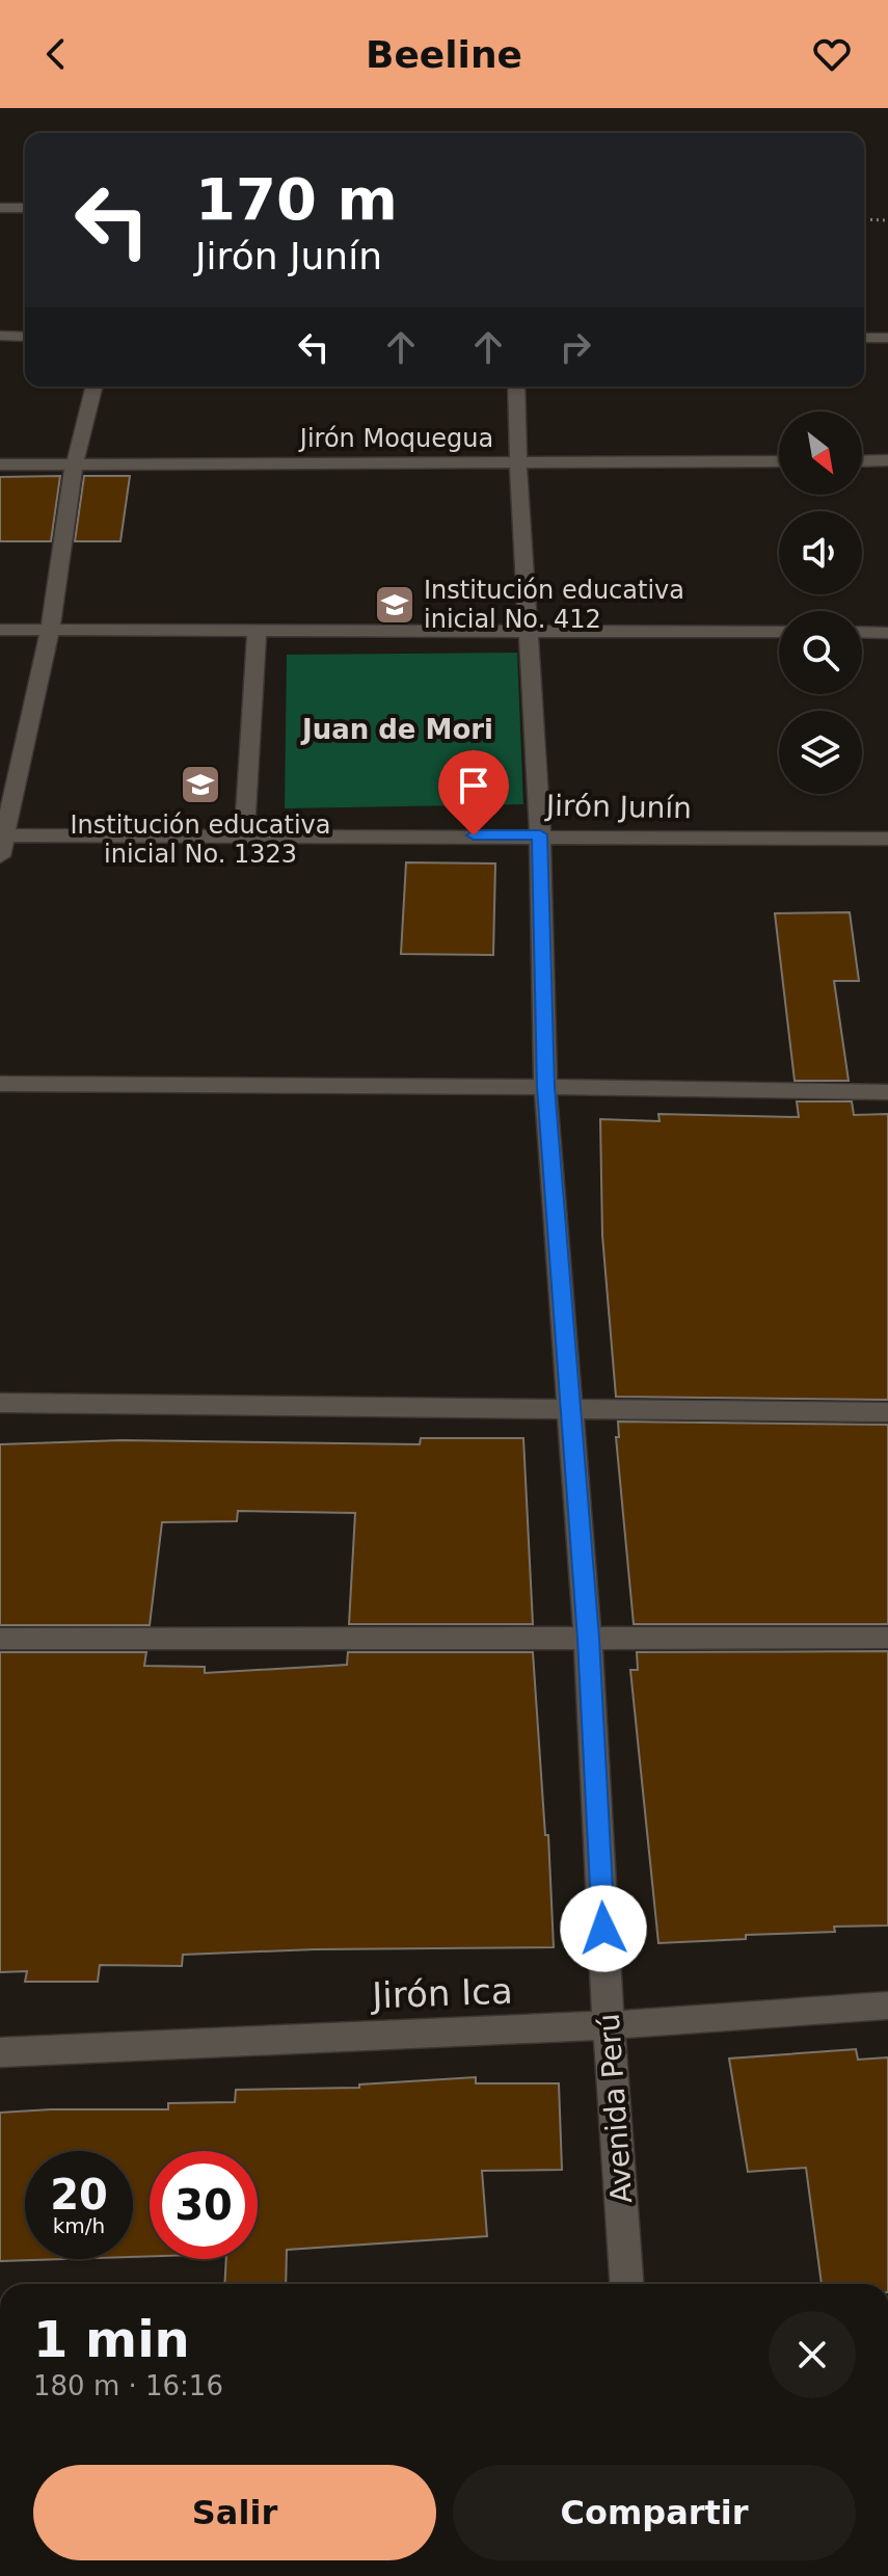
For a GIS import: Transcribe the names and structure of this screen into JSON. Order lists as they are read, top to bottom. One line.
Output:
{"streets":{"street":["Jirón Moquegua","Jirón Junín","Jirón Ica","Avenida Perú"]},"crossings":[["Jirón Moquegua","Avenida Perú"],["Jirón Junín","Avenida Perú"],["Jirón Ica","Avenida Perú"]],"districts":["Juan de Mori"],"places":{"school or university":["Institución educativa inicial No. 412","Institución educativa inicial No. 1323"]},"north":"bottom right","page":{"header":"Beeline","turn":["170 m","Jirón Junín"],"speed":"20 km/h","limit":"30","heading":["1 min","180 m · 16:16"],"buttons":["Salir","Compartir"]}}
